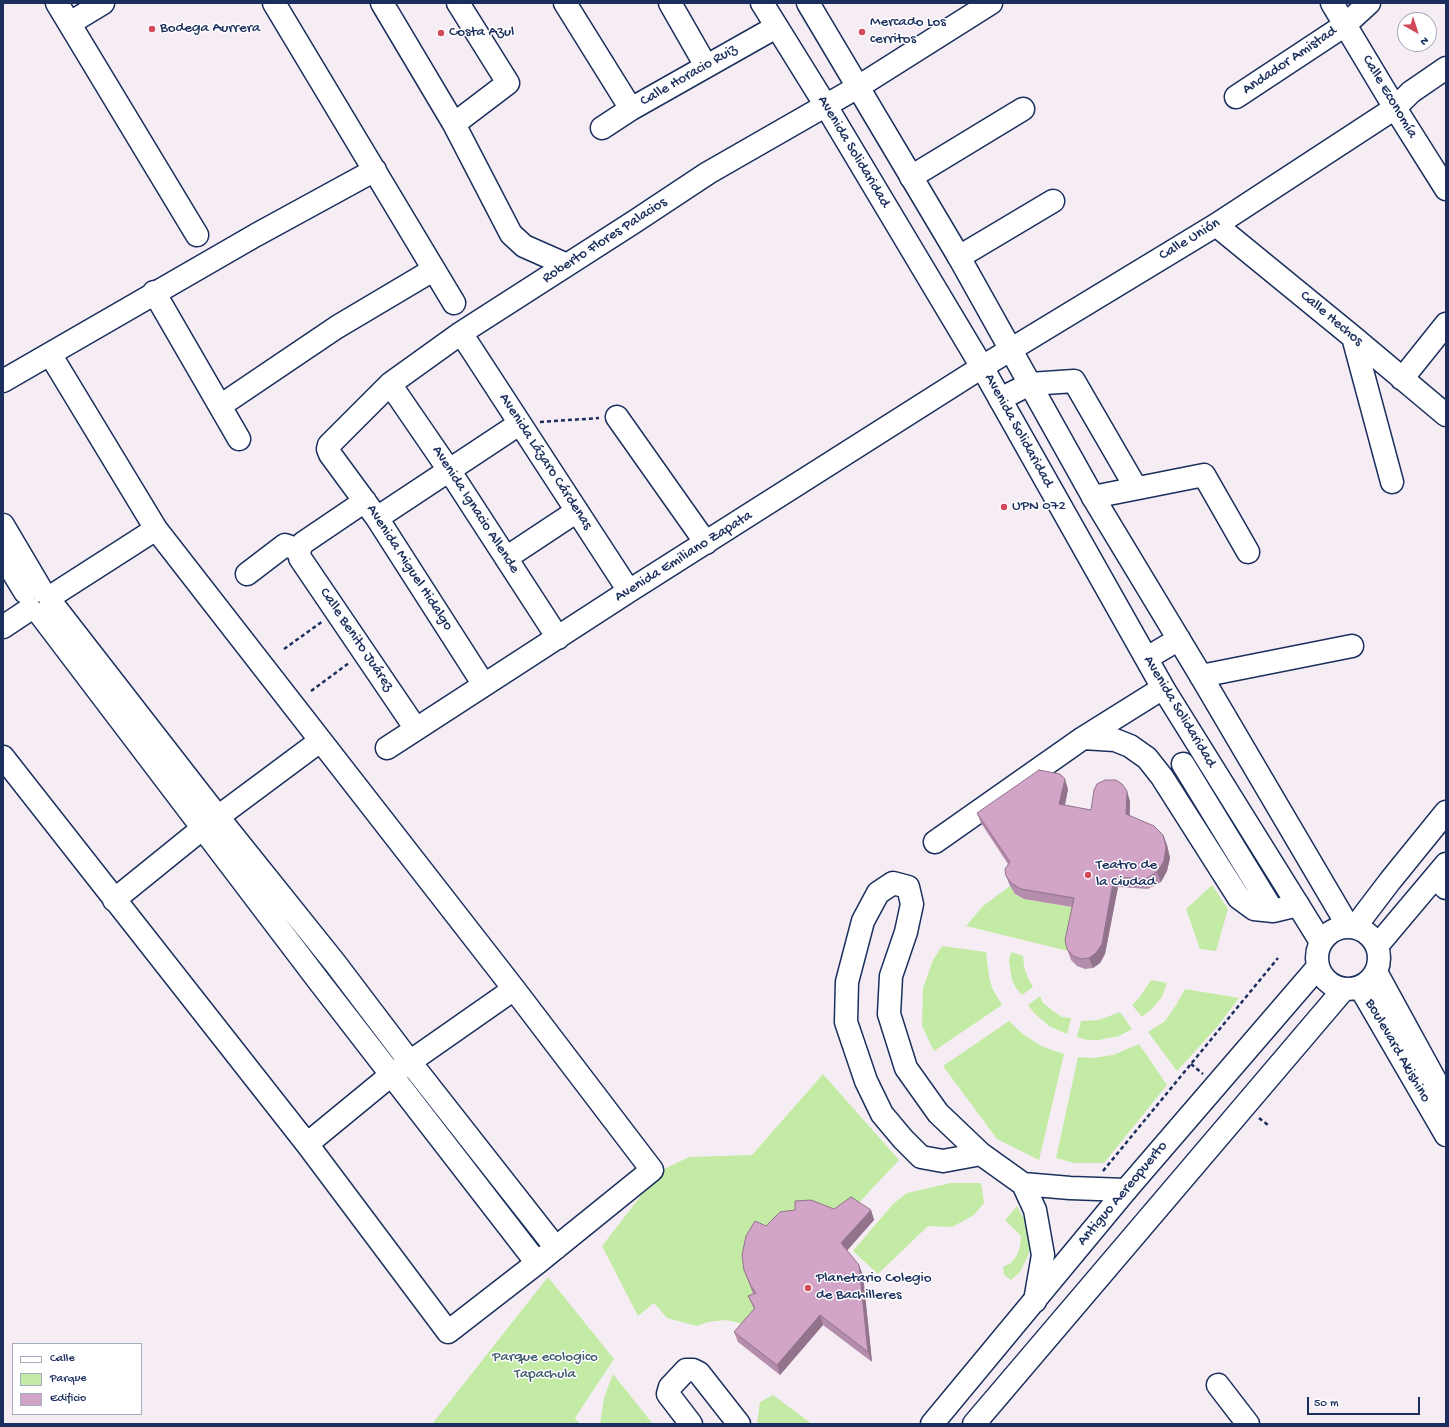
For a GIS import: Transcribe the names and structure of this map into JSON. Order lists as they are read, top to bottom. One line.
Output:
{"streets":{"street":["Andador Amistad","Calle Horacio Ruiz","Calle Economía","Avenida Solidaridad","Calle Unión","Roberto Flores Palacios","Calle Hechos","Avenida Lázaro Cárdenas","Avenida Ignacio Allende","Avenida Emiliano Zapata","Avenida Miguel Hidalgo","Calle Benito Juárez","Boulevard Akishino","Antiguo Aereopuerto"]},"crossings":[["Andador Amistad","Calle Economía"],["Calle Horacio Ruiz","Avenida Solidaridad"],["Calle Economía","Calle Unión"],["Avenida Solidaridad","Calle Unión"],["Avenida Solidaridad","Roberto Flores Palacios"],["Avenida Solidaridad","Avenida Emiliano Zapata"],["Avenida Solidaridad","Boulevard Akishino"],["Avenida Solidaridad","Antiguo Aereopuerto"],["Calle Unión","Calle Hechos"],["Calle Unión","Avenida Emiliano Zapata"],["Roberto Flores Palacios","Avenida Lázaro Cárdenas"],["Roberto Flores Palacios","Avenida Ignacio Allende"],["Roberto Flores Palacios","Avenida Miguel Hidalgo"],["Avenida Lázaro Cárdenas","Avenida Emiliano Zapata"],["Avenida Ignacio Allende","Avenida Emiliano Zapata"],["Avenida Ignacio Allende","Avenida Miguel Hidalgo"],["Avenida Emiliano Zapata","Avenida Miguel Hidalgo"],["Avenida Emiliano Zapata","Calle Benito Juárez"],["Boulevard Akishino","Antiguo Aereopuerto"]],"parks":["Parque ecologico Tapachula"],"places":["Bodega Aurrera","Mercado Los cerritos","Costa Azul","UPN 072","Teatro de la Ciudad","Planetario Colegio de Bachilleres"],"legend":["Calle","Parque","Edificio"],"scale_bar":"50 m","north":"bottom right"}
